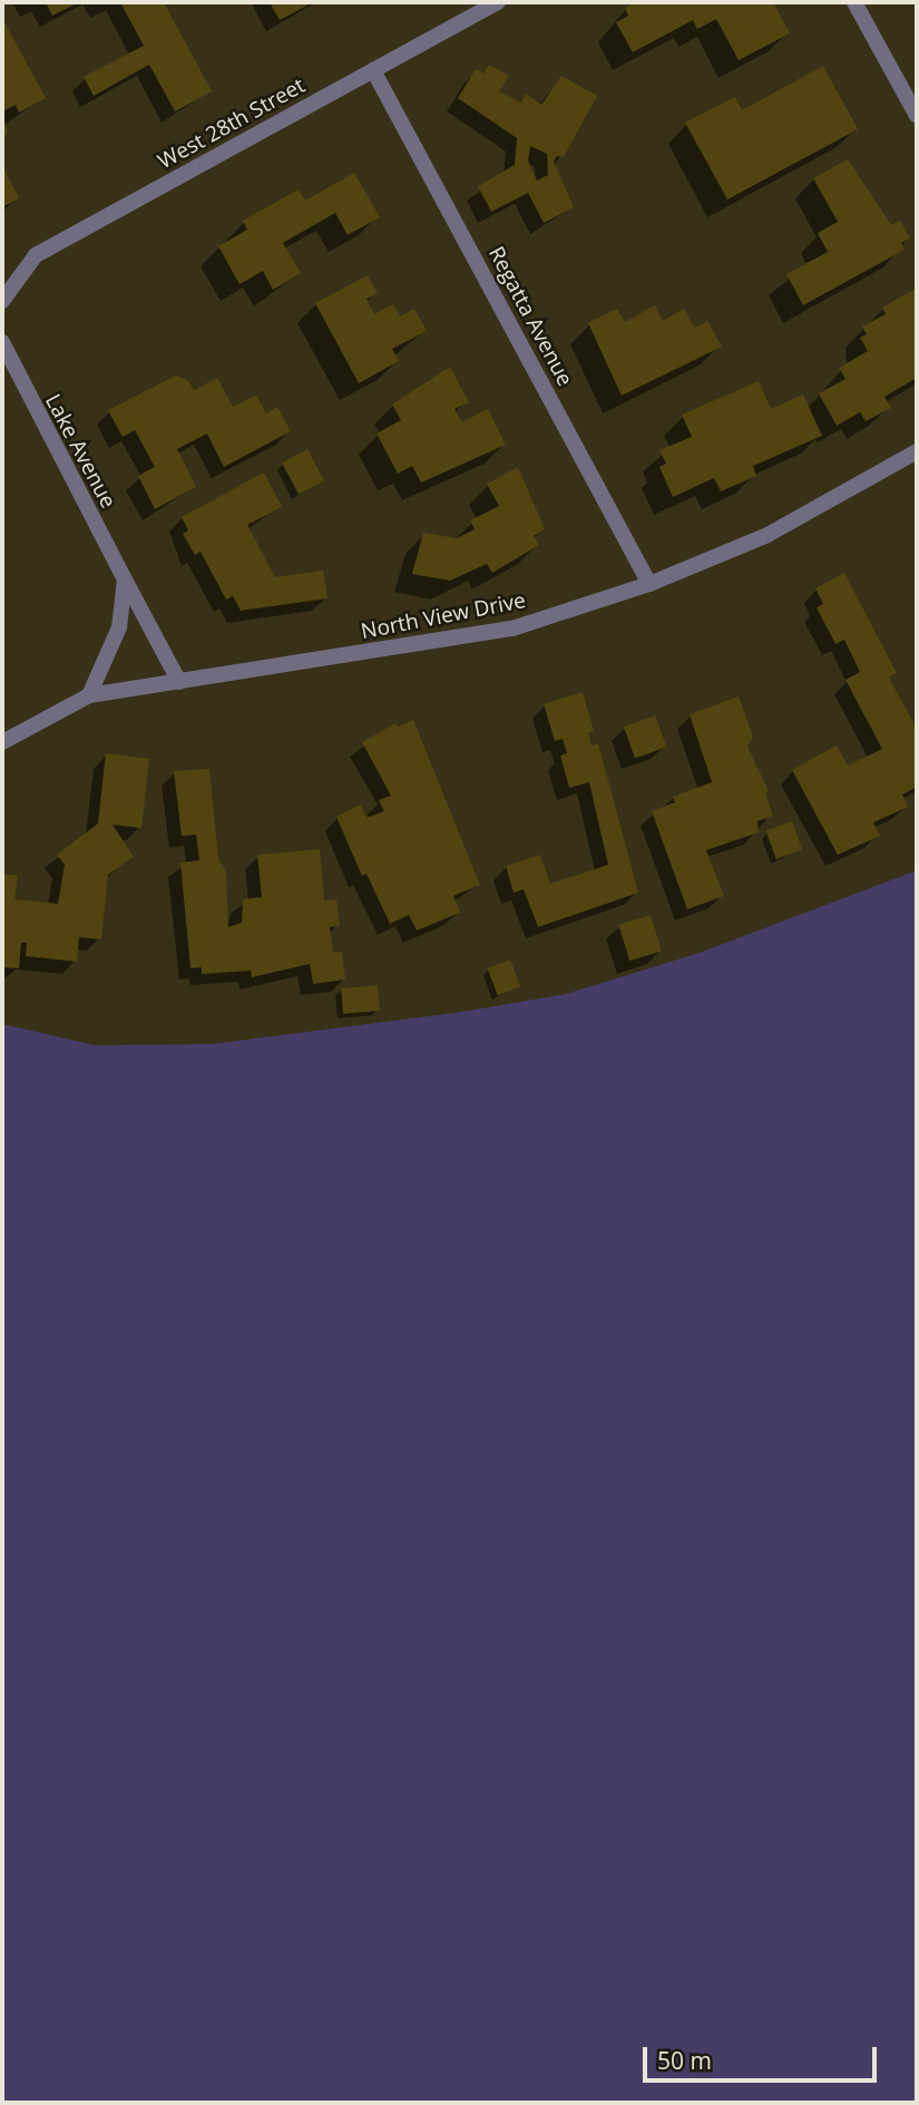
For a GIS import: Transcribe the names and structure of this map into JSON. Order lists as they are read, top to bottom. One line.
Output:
{"streets":{"street":["West 28th Street","Regatta Avenue","Lake Avenue","North View Drive"]},"crossings":[["West 28th Street","Regatta Avenue"],["Regatta Avenue","North View Drive"],["Lake Avenue","North View Drive"]],"scale_bar":"50 m"}
